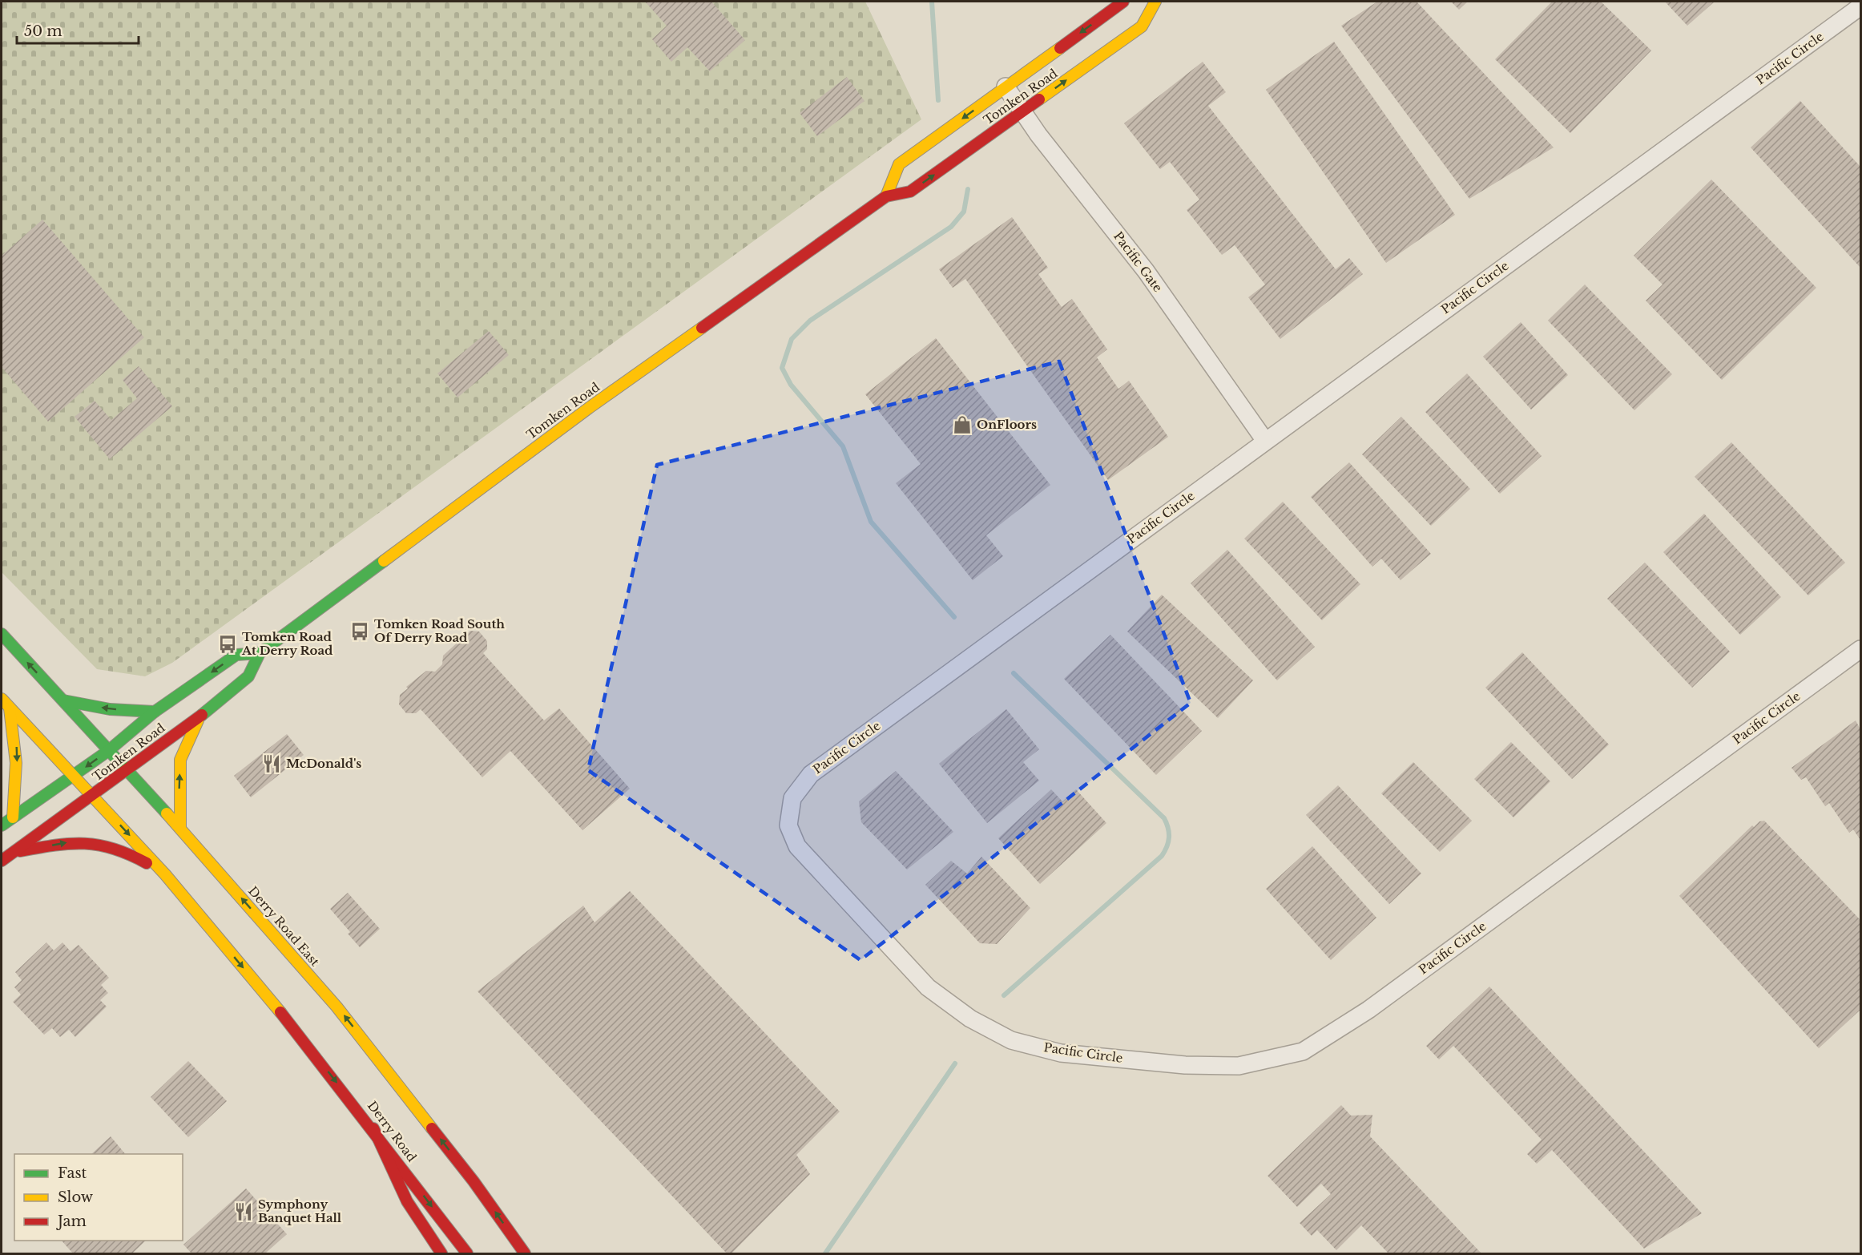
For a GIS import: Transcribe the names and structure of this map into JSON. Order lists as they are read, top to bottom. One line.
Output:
{"streets":{"main road":["Tomken Road","Derry Road East","Derry Road"],"street":["Pacific Circle","Pacific Gate"]},"crossings":[["Pacific Circle","Pacific Gate"],["Tomken Road","Pacific Gate"],["Tomken Road","Derry Road East"]],"one_way":["Derry Road"],"places":{"shop":["OnFloors"],"bus stop":["Tomken Road South Of Derry Road","Tomken Road At Derry Road"],"restaurant":["McDonald's","Symphony Banquet Hall"]},"legend":["Fast","Slow","Jam"],"scale_bar":"50 m"}
